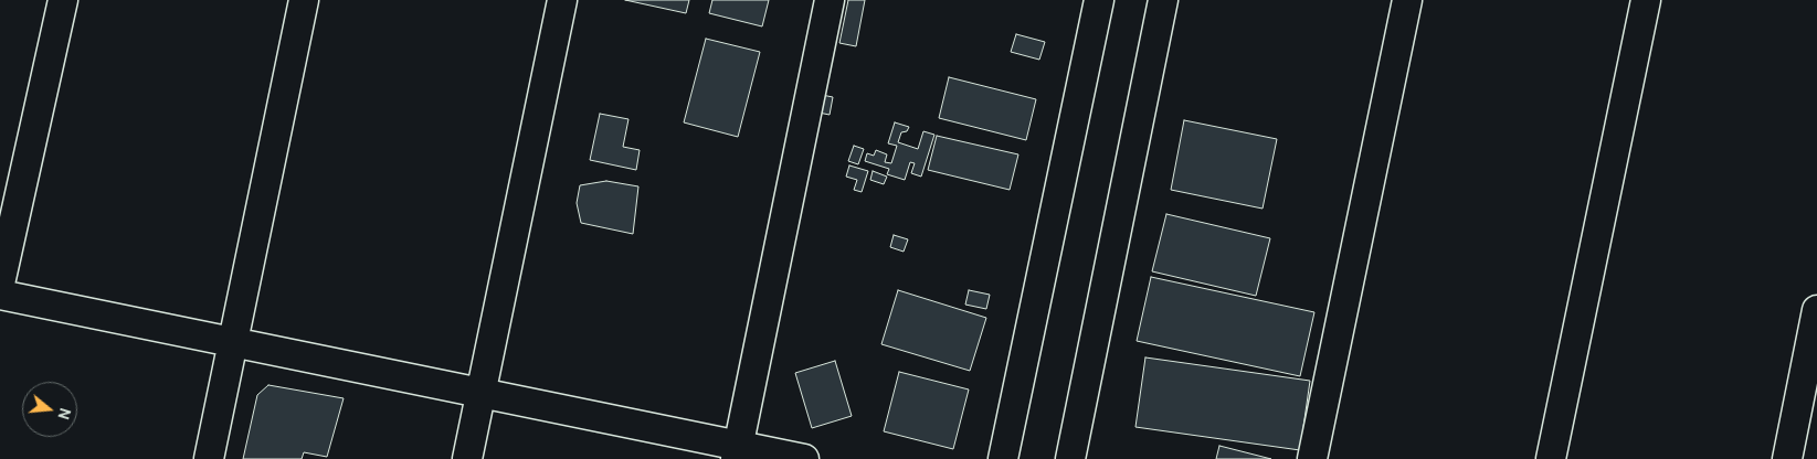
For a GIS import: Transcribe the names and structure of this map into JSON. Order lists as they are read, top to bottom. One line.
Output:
{"north":"right"}
